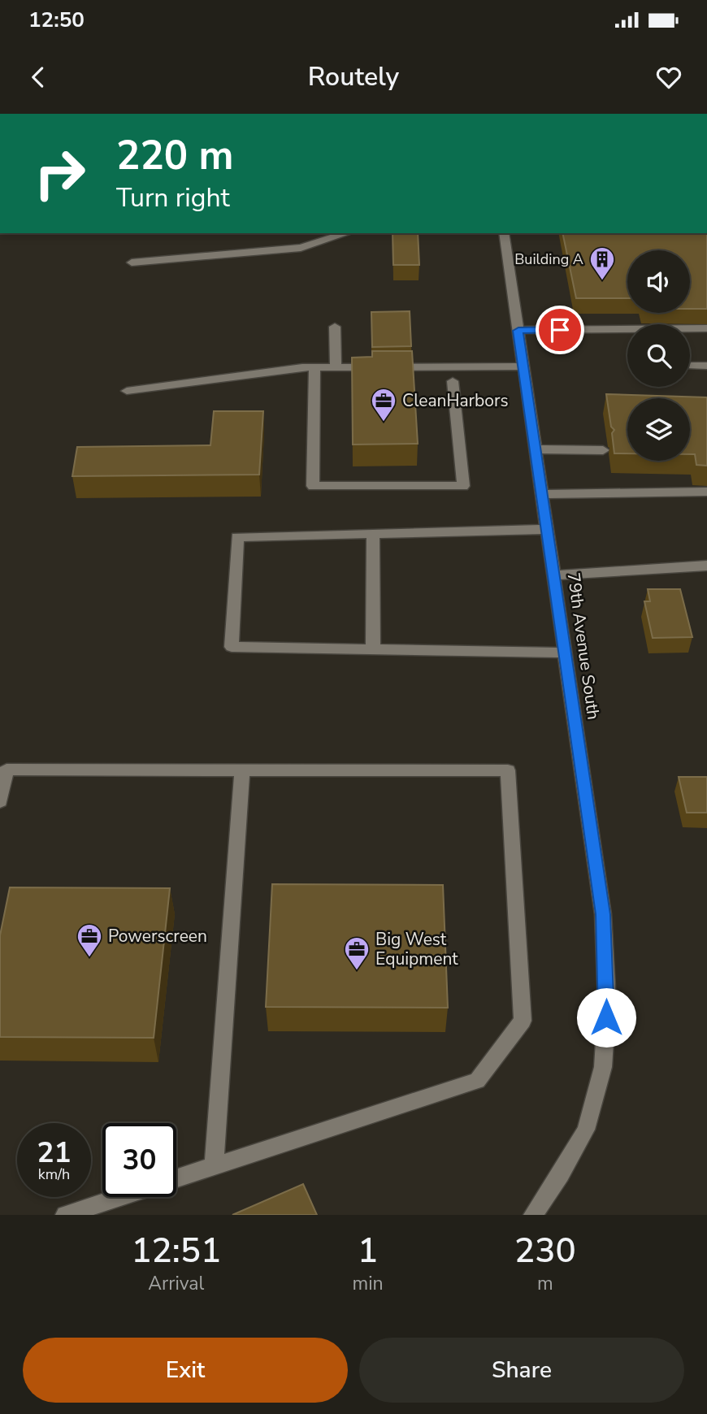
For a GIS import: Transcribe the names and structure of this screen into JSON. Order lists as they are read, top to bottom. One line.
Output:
{"streets":{"street":["79th Avenue South"]},"places":{"building":["Building A"],"office":["CleanHarbors","Powerscreen","Big West Equipment"]},"page":{"status":"12:50","header":"Routely","turn":["220 m","Turn right"],"speed":"21 km/h","limit":"30","eta":["12:51","Arrival","1","min","230","m"],"buttons":["Exit","Share"]}}
